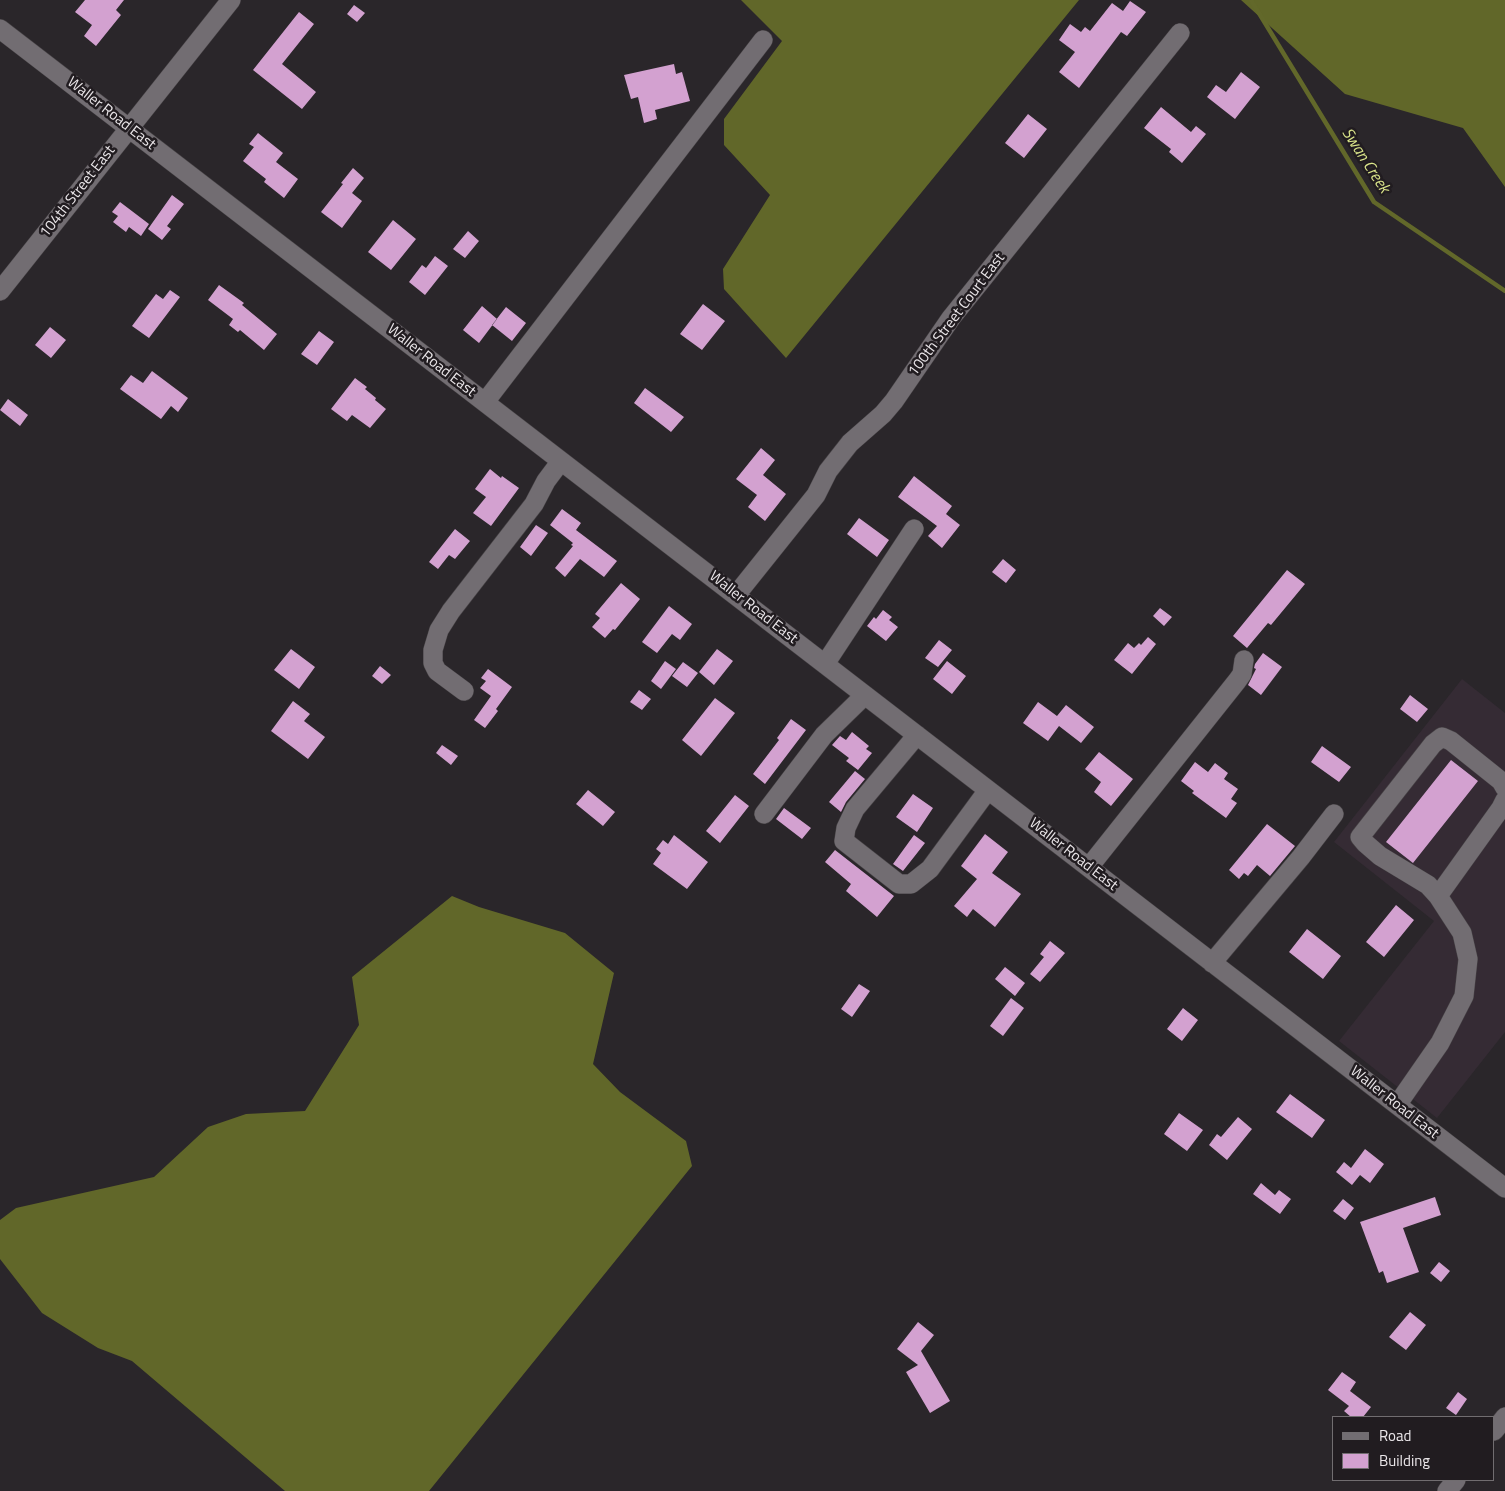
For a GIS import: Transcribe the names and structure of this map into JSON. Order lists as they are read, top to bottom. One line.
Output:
{"streets":{"street":["Waller Road East","104th Street East","100th Street Court East"]},"crossings":[["Waller Road East","104th Street East"],["Waller Road East","100th Street Court East"]],"water":["Swan Creek"],"legend":["Road","Building"]}
